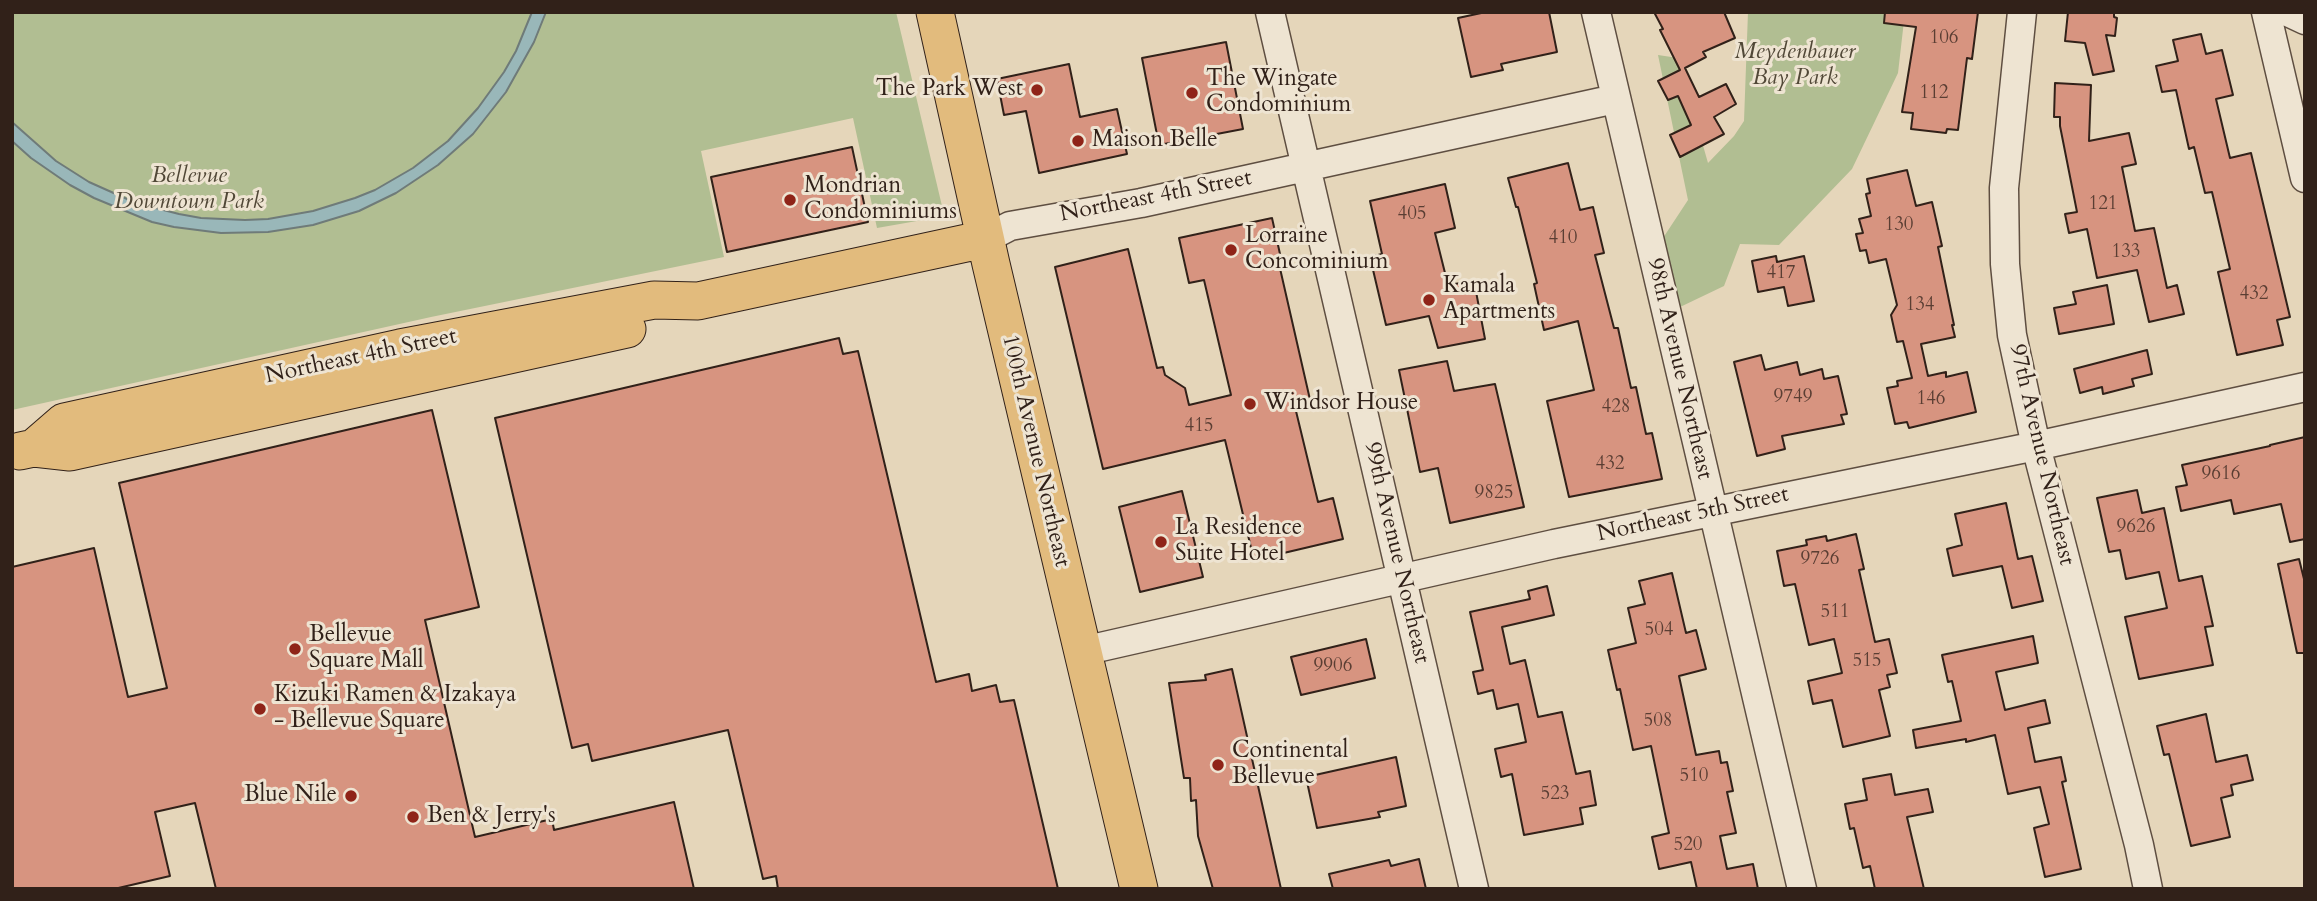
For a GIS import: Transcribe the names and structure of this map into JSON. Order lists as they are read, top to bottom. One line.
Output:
{"streets":{"main road":["Northeast 4th Street","100th Avenue Northeast"],"street":["98th Avenue Northeast","97th Avenue Northeast","Northeast 5th Street","99th Avenue Northeast"]},"crossings":[["Northeast 4th Street","98th Avenue Northeast"],["Northeast 4th Street","100th Avenue Northeast"],["Northeast 4th Street","99th Avenue Northeast"],["98th Avenue Northeast","Northeast 5th Street"],["100th Avenue Northeast","Northeast 5th Street"],["97th Avenue Northeast","Northeast 5th Street"],["Northeast 5th Street","99th Avenue Northeast"]],"parks":["Meydenbauer Bay Park","Bellevue Downtown Park"],"places":["The Park West","The Wingate Condominium","Maison Belle","Mondrian Condominiums","Lorraine Concominium","Kamala Apartments","Windsor House","La Residence Suite Hotel","Bellevue Square Mall","Kizuki Ramen & Izakaya - Bellevue Square","Continental Bellevue","Blue Nile","Ben & Jerry's"],"house_numbers":["106","112","121","405","130","410","133","417","432","134","9749","146","428","415","432","9616","9825","9626","9726","511","504","515","9906","508","510","523","520"]}
